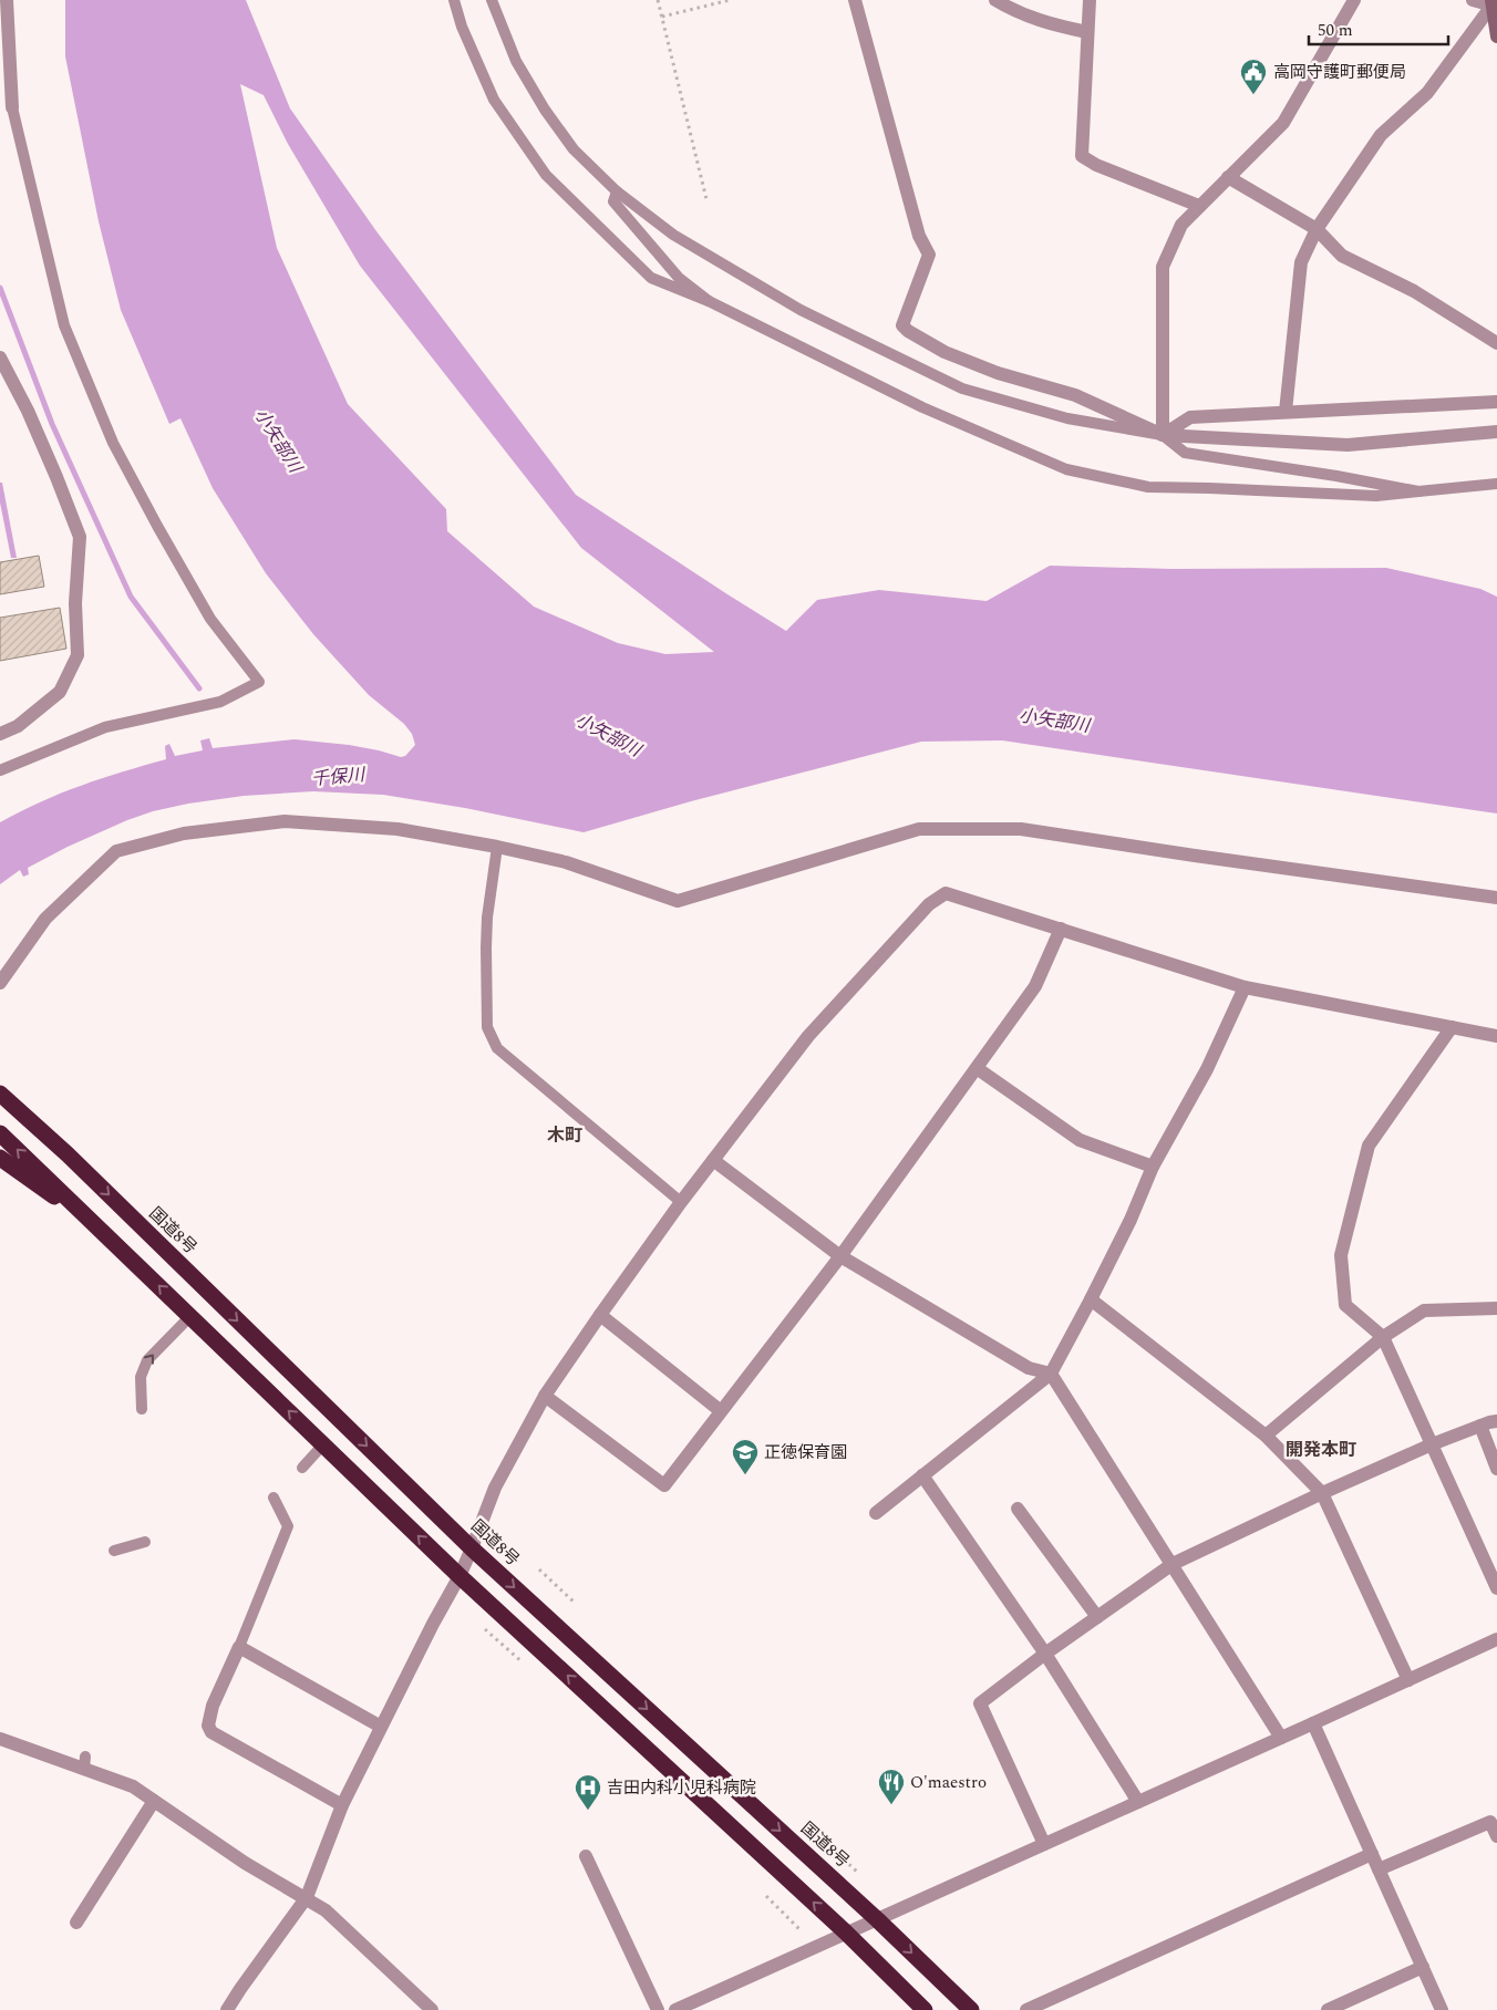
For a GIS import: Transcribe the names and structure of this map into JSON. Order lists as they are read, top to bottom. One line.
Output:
{"streets":{"highway":["国道8号"]},"districts":["木町","開発本町"],"water":["小矢部川","千保川"],"places":{"public building":["高岡守護町郵便局"],"school or university":["正徳保育園"],"restaurant":["O'maestro"],"hospital":["吉田内科小児科病院"]},"scale_bar":"50 m"}
